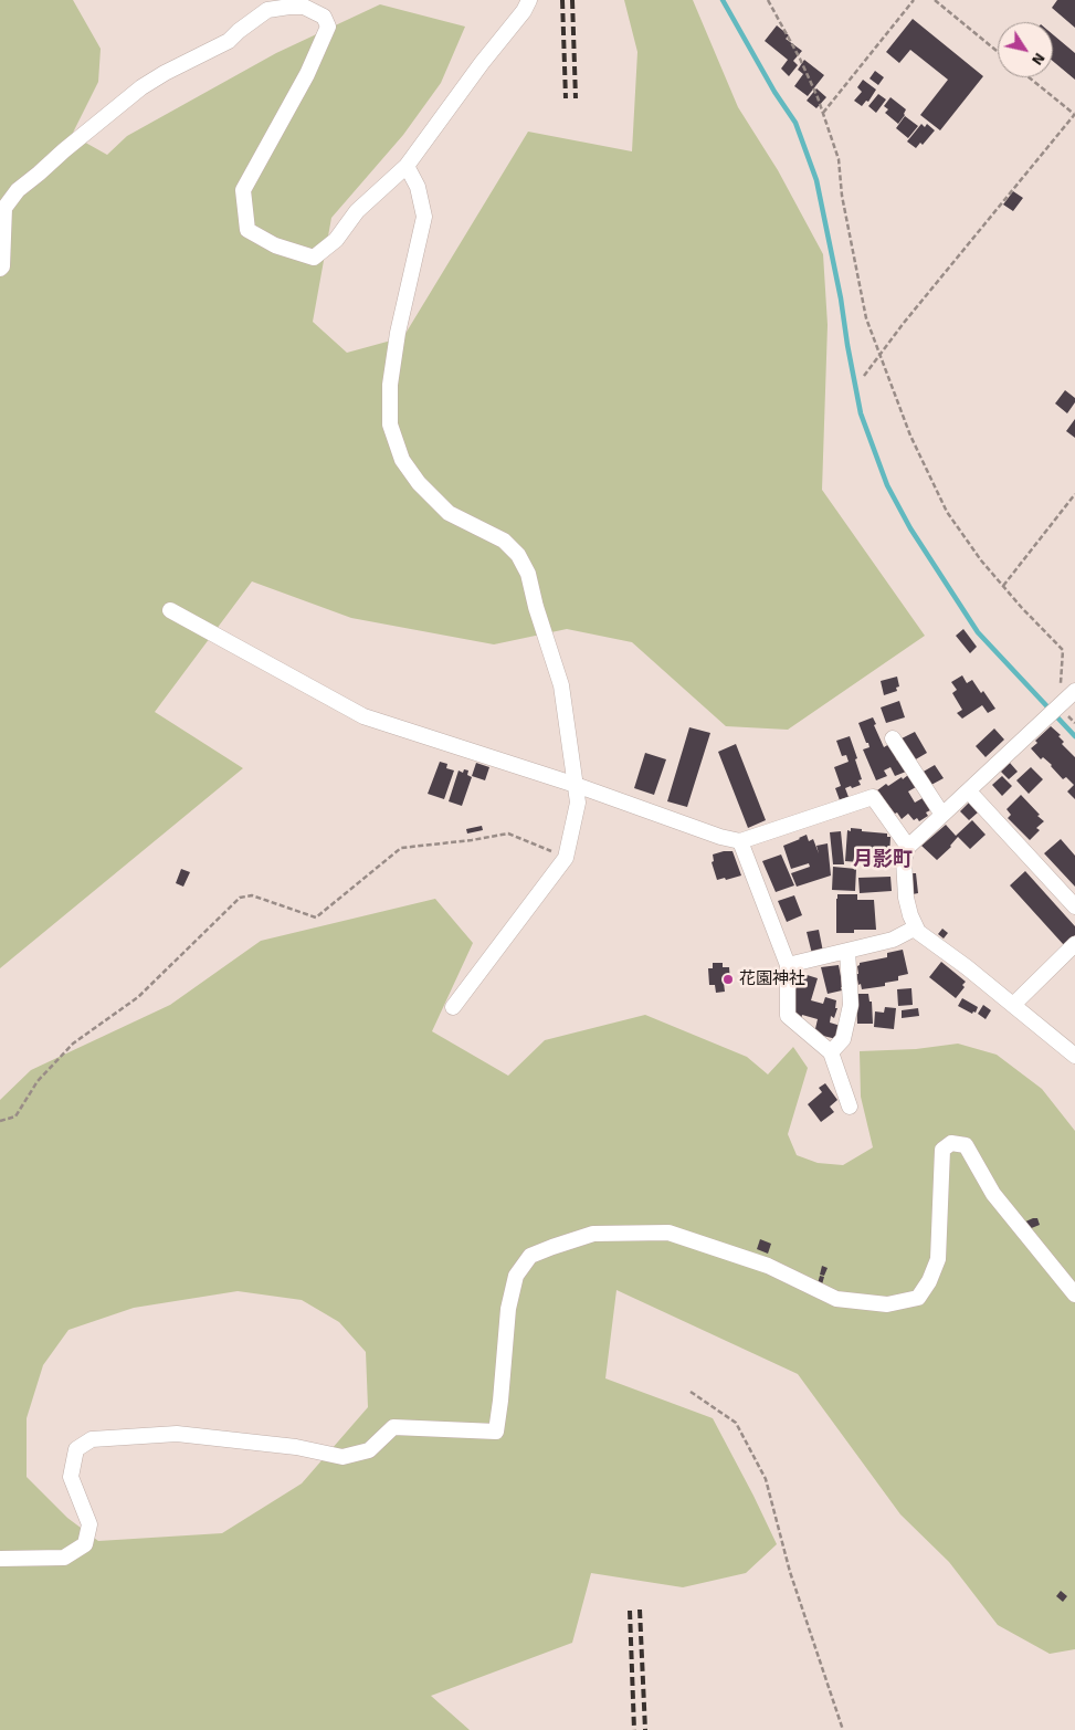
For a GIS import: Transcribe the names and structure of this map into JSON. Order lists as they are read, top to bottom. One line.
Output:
{"districts":["月影町"],"places":["花園神社"],"north":"bottom right"}
